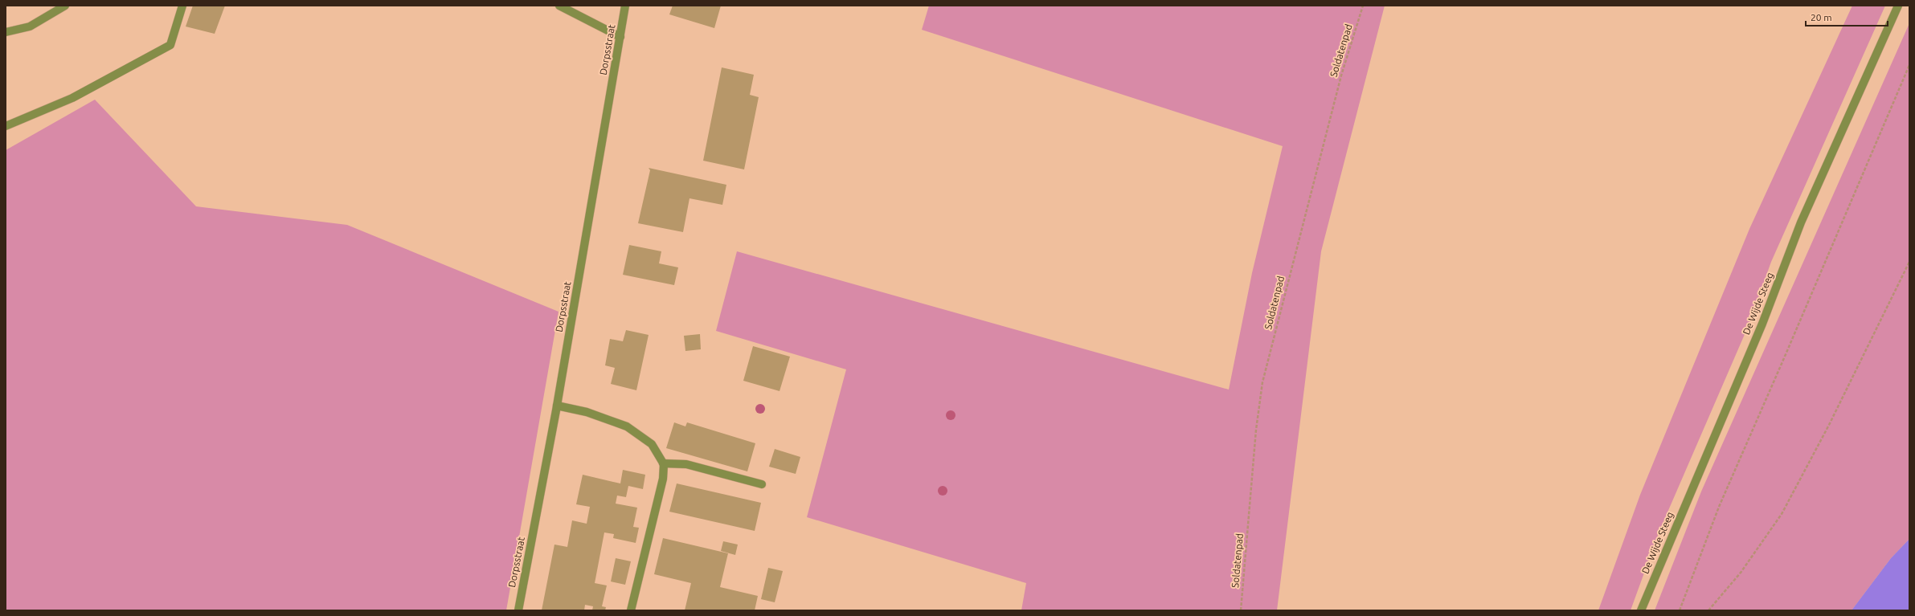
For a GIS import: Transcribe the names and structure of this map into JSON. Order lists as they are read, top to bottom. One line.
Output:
{"streets":{"street":["Dorpsstraat","De Wijde Steeg"],"path":["Soldatenpad"]},"scale_bar":"20 m"}
